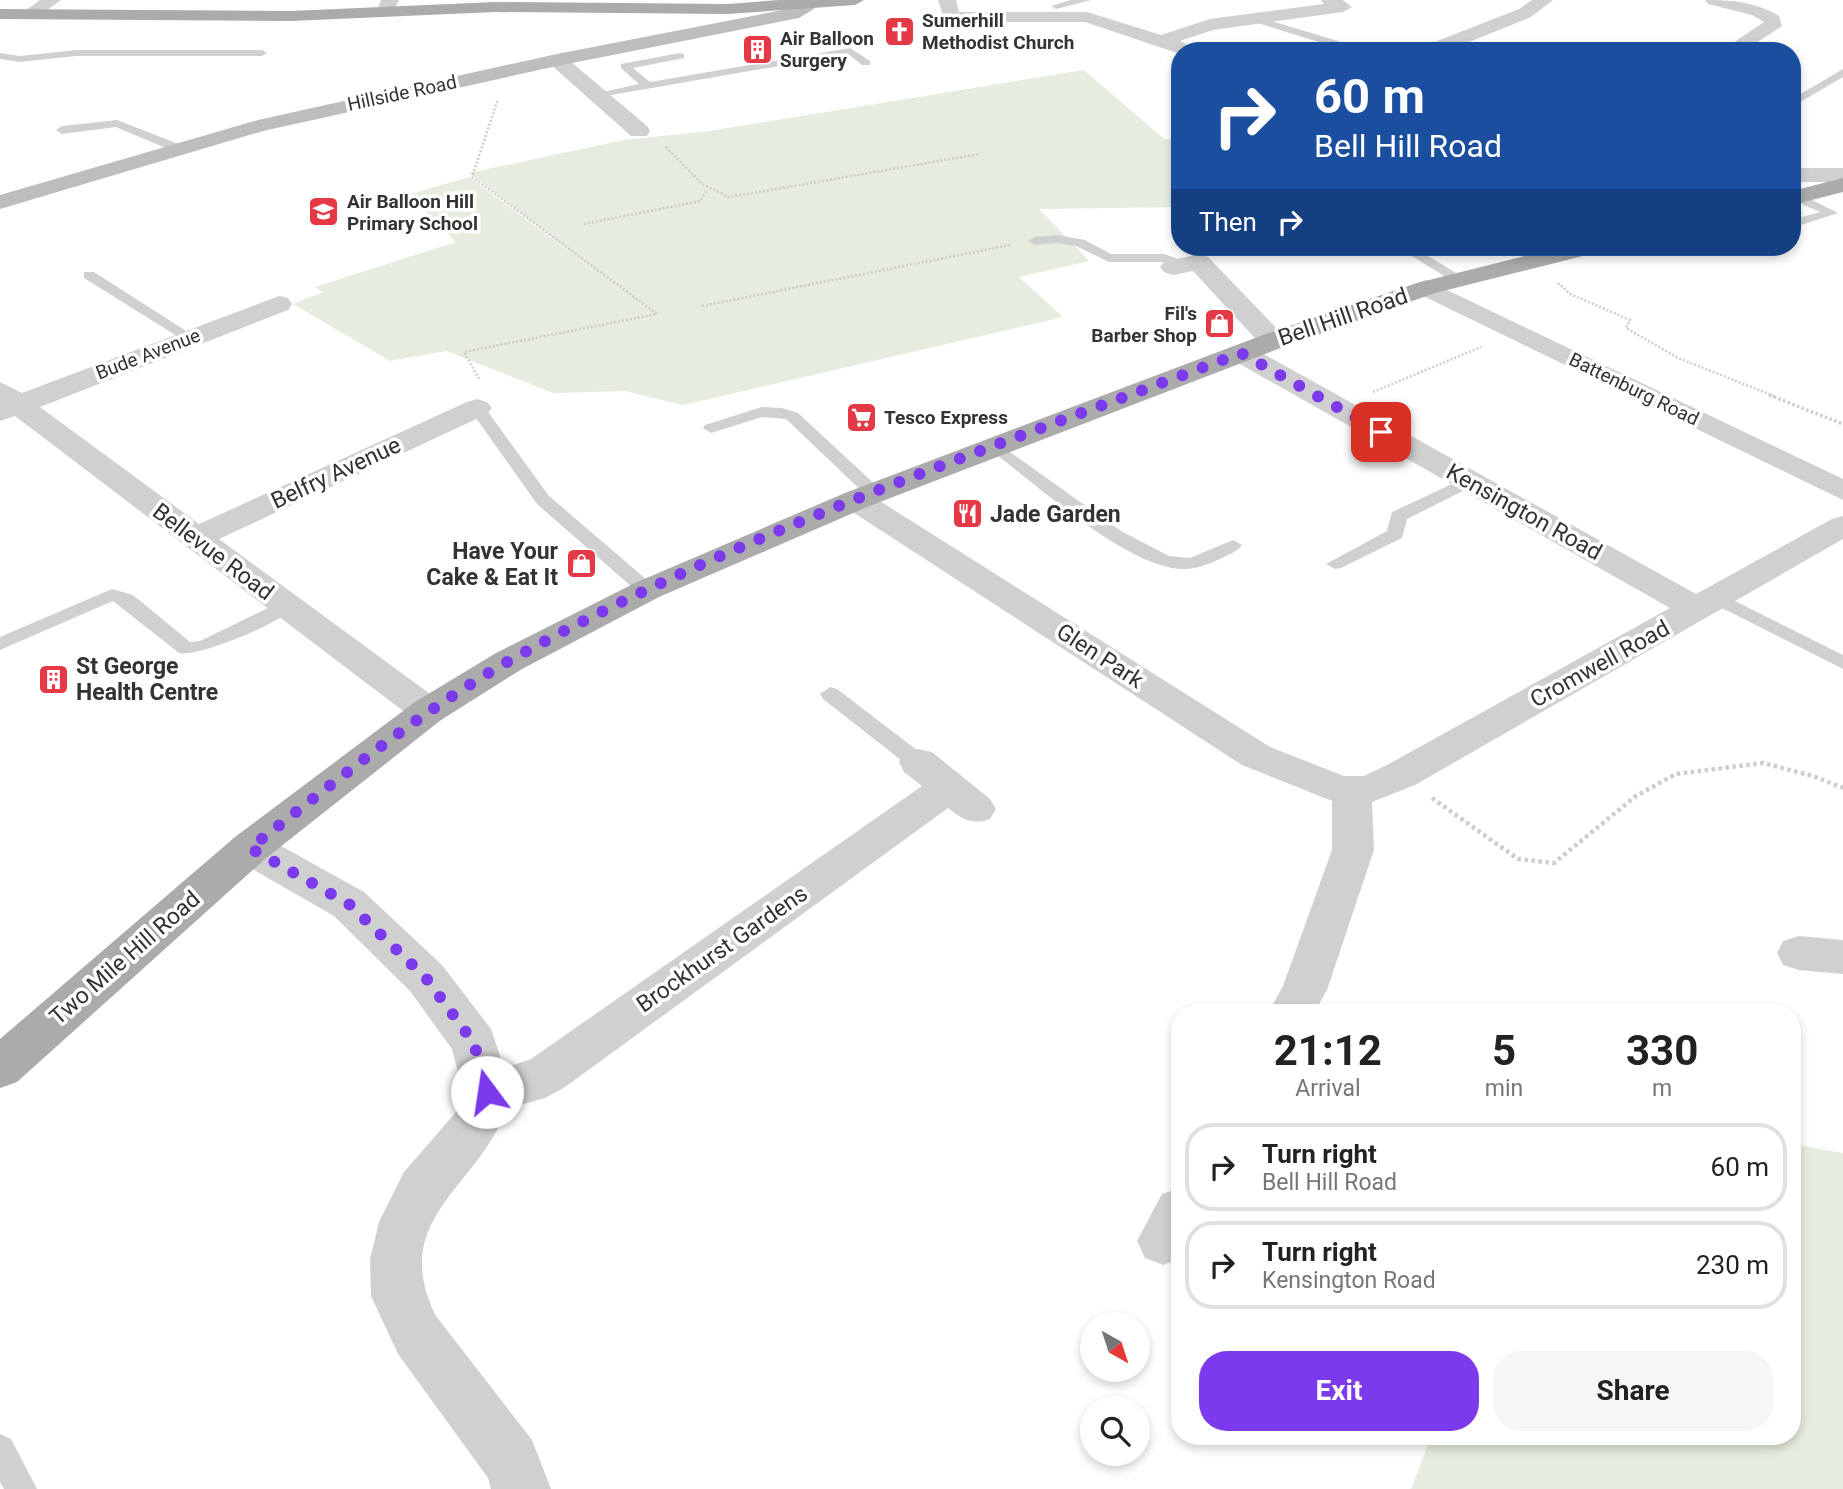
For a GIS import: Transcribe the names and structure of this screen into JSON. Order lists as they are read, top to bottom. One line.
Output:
{"streets":{"main road":["Bell Hill Road","Two Mile Hill Road"],"street":["Hillside Road","Bude Avenue","Battenburg Road","Belfry Avenue","Kensington Road","Bellevue Road","Glen Park","Cromwell Road","Brockhurst Gardens"]},"crossings":[["Bell Hill Road","Battenburg Road"],["Bell Hill Road","Kensington Road"],["Bell Hill Road","Bellevue Road"],["Bell Hill Road","Glen Park"],["Bell Hill Road","Two Mile Hill Road"],["Bude Avenue","Bellevue Road"],["Belfry Avenue","Bellevue Road"],["Kensington Road","Cromwell Road"],["Glen Park","Cromwell Road"]],"places":{"church":["Sumerhill Methodist Church"],"building":["Air Balloon Surgery","St George Health Centre"],"school or university":["Air Balloon Hill Primary School"],"shop":["Fil's Barber Shop","Have Your Cake & Eat It"],"supermarket":["Tesco Express"],"restaurant":["Jade Garden"]},"north":"bottom right","page":{"turn":["60 m","Bell Hill Road"],"then":"Then","eta":["21:12","Arrival","5","min","330","m"],"list":[{"name":"Turn right","note":"Bell Hill Road","value":"60 m"},{"name":"Turn right","note":"Kensington Road","value":"230 m"}],"buttons":["Exit","Share"]}}
